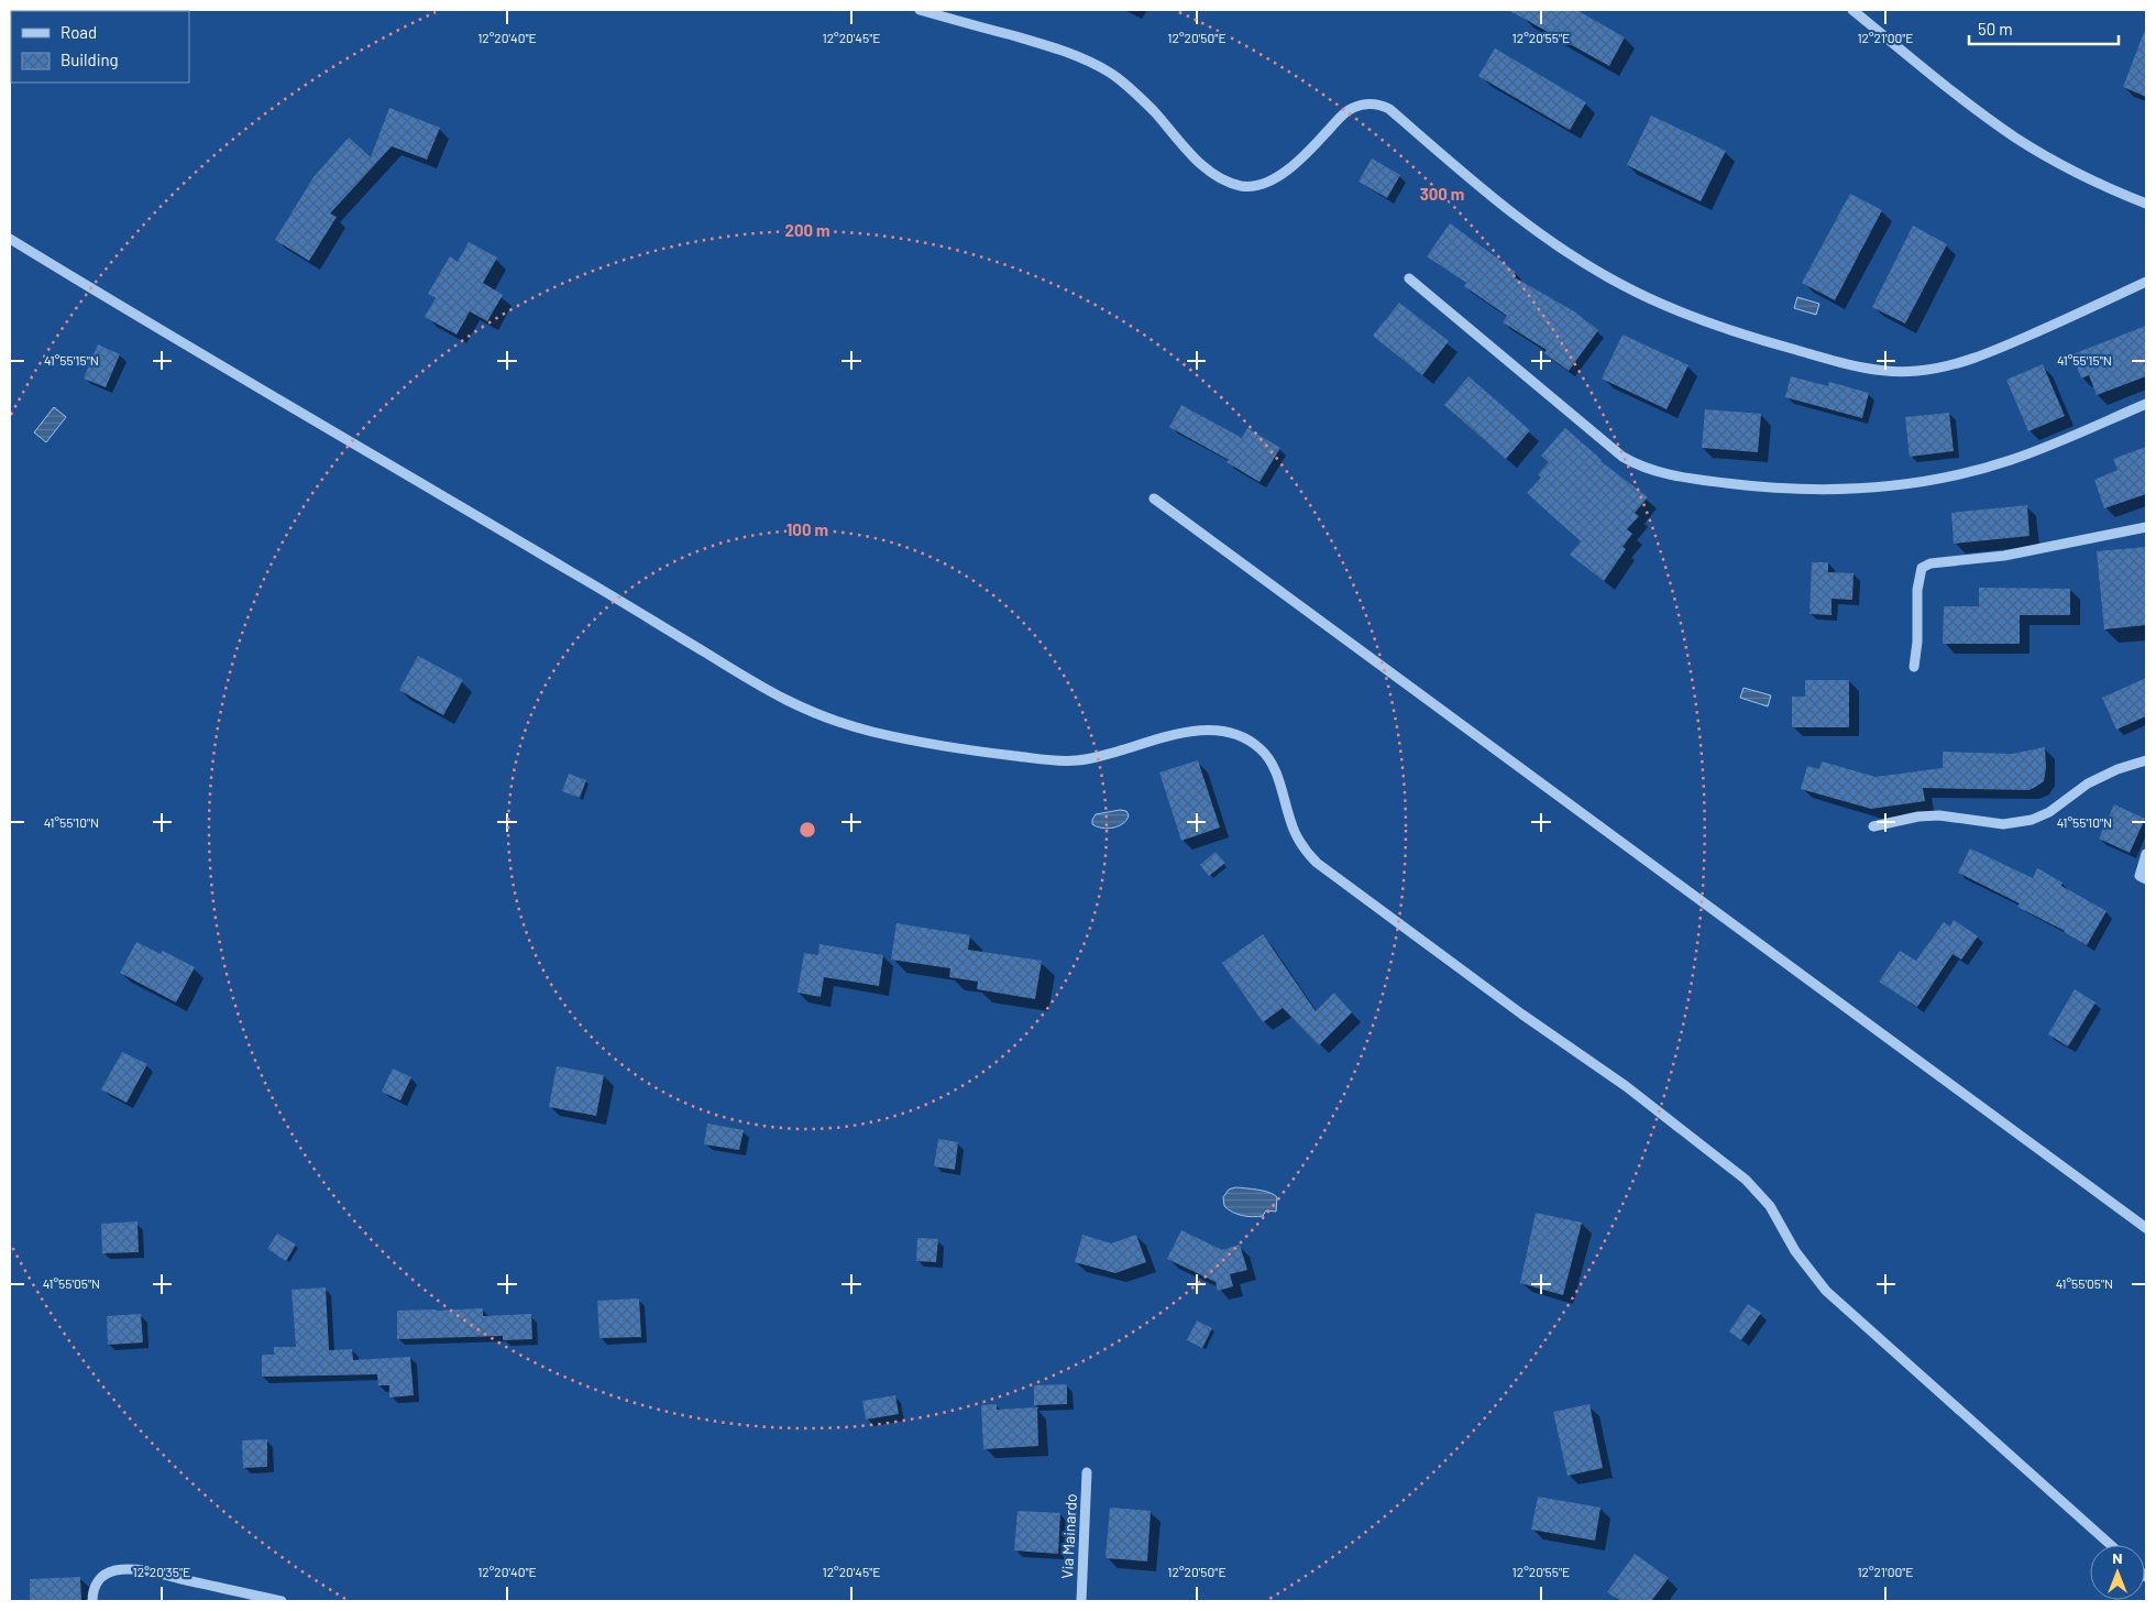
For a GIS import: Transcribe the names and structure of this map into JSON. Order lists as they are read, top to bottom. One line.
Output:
{"streets":{"street":["Via Mainardo"]},"legend":["Road","Building"],"scale_bar":"50 m","north":"top","coordinates":["12°20'40\"E","12°20'45\"E","12°20'50\"E","12°20'55\"E","12°21'00\"E","41°55'15\"N","41°55'10\"N","41°55'05\"N","12°20'35\"E"],"rings":["300 m","200 m","100 m"]}
